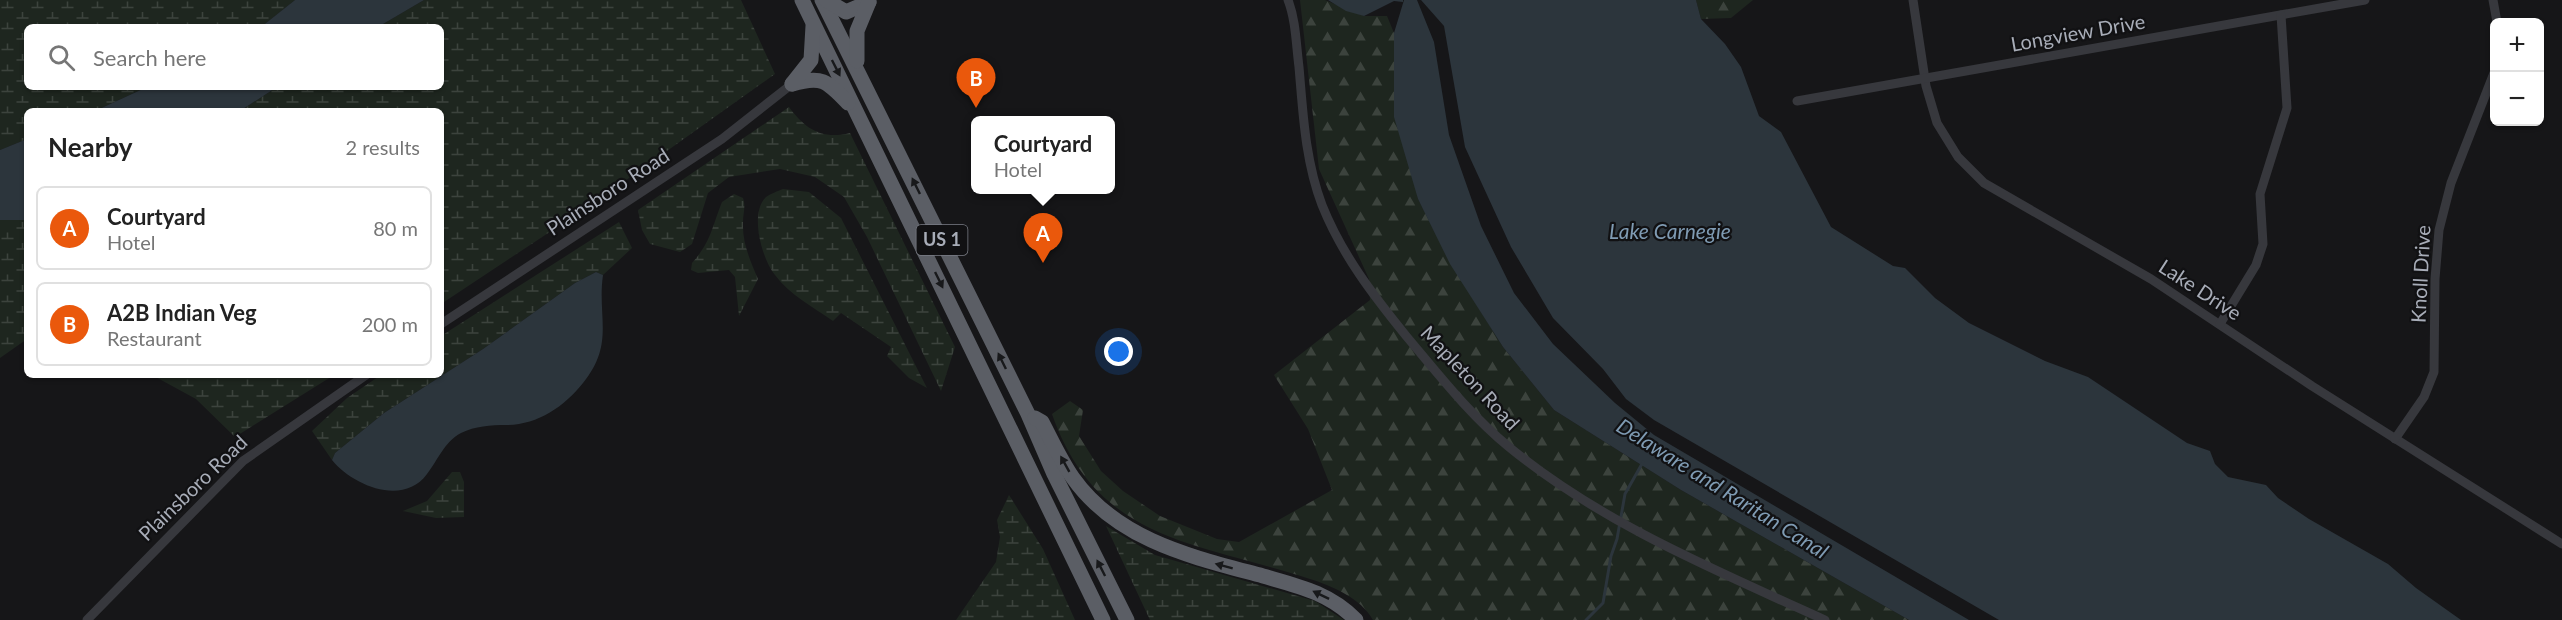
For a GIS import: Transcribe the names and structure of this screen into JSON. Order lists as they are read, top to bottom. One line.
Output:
{"streets":{"highway":["US 1"],"street":["Longview Drive","Plainsboro Road","Knoll Drive","Lake Drive","Mapleton Road"]},"crossings":[["Longview Drive","Lake Drive"],["Knoll Drive","Lake Drive"]],"water":["Lake Carnegie","Delaware and Raritan Canal"],"page":{"map_buttons":["+","−"],"search":"Search here","pins":["B","A"],"heading":["Nearby","2 results"],"popup":["Courtyard","Hotel"],"list":[{"mark":"A","name":"Courtyard","note":"Hotel","value":"80 m"},{"mark":"B","name":"A2B Indian Veg","note":"Restaurant","value":"200 m"}]}}
